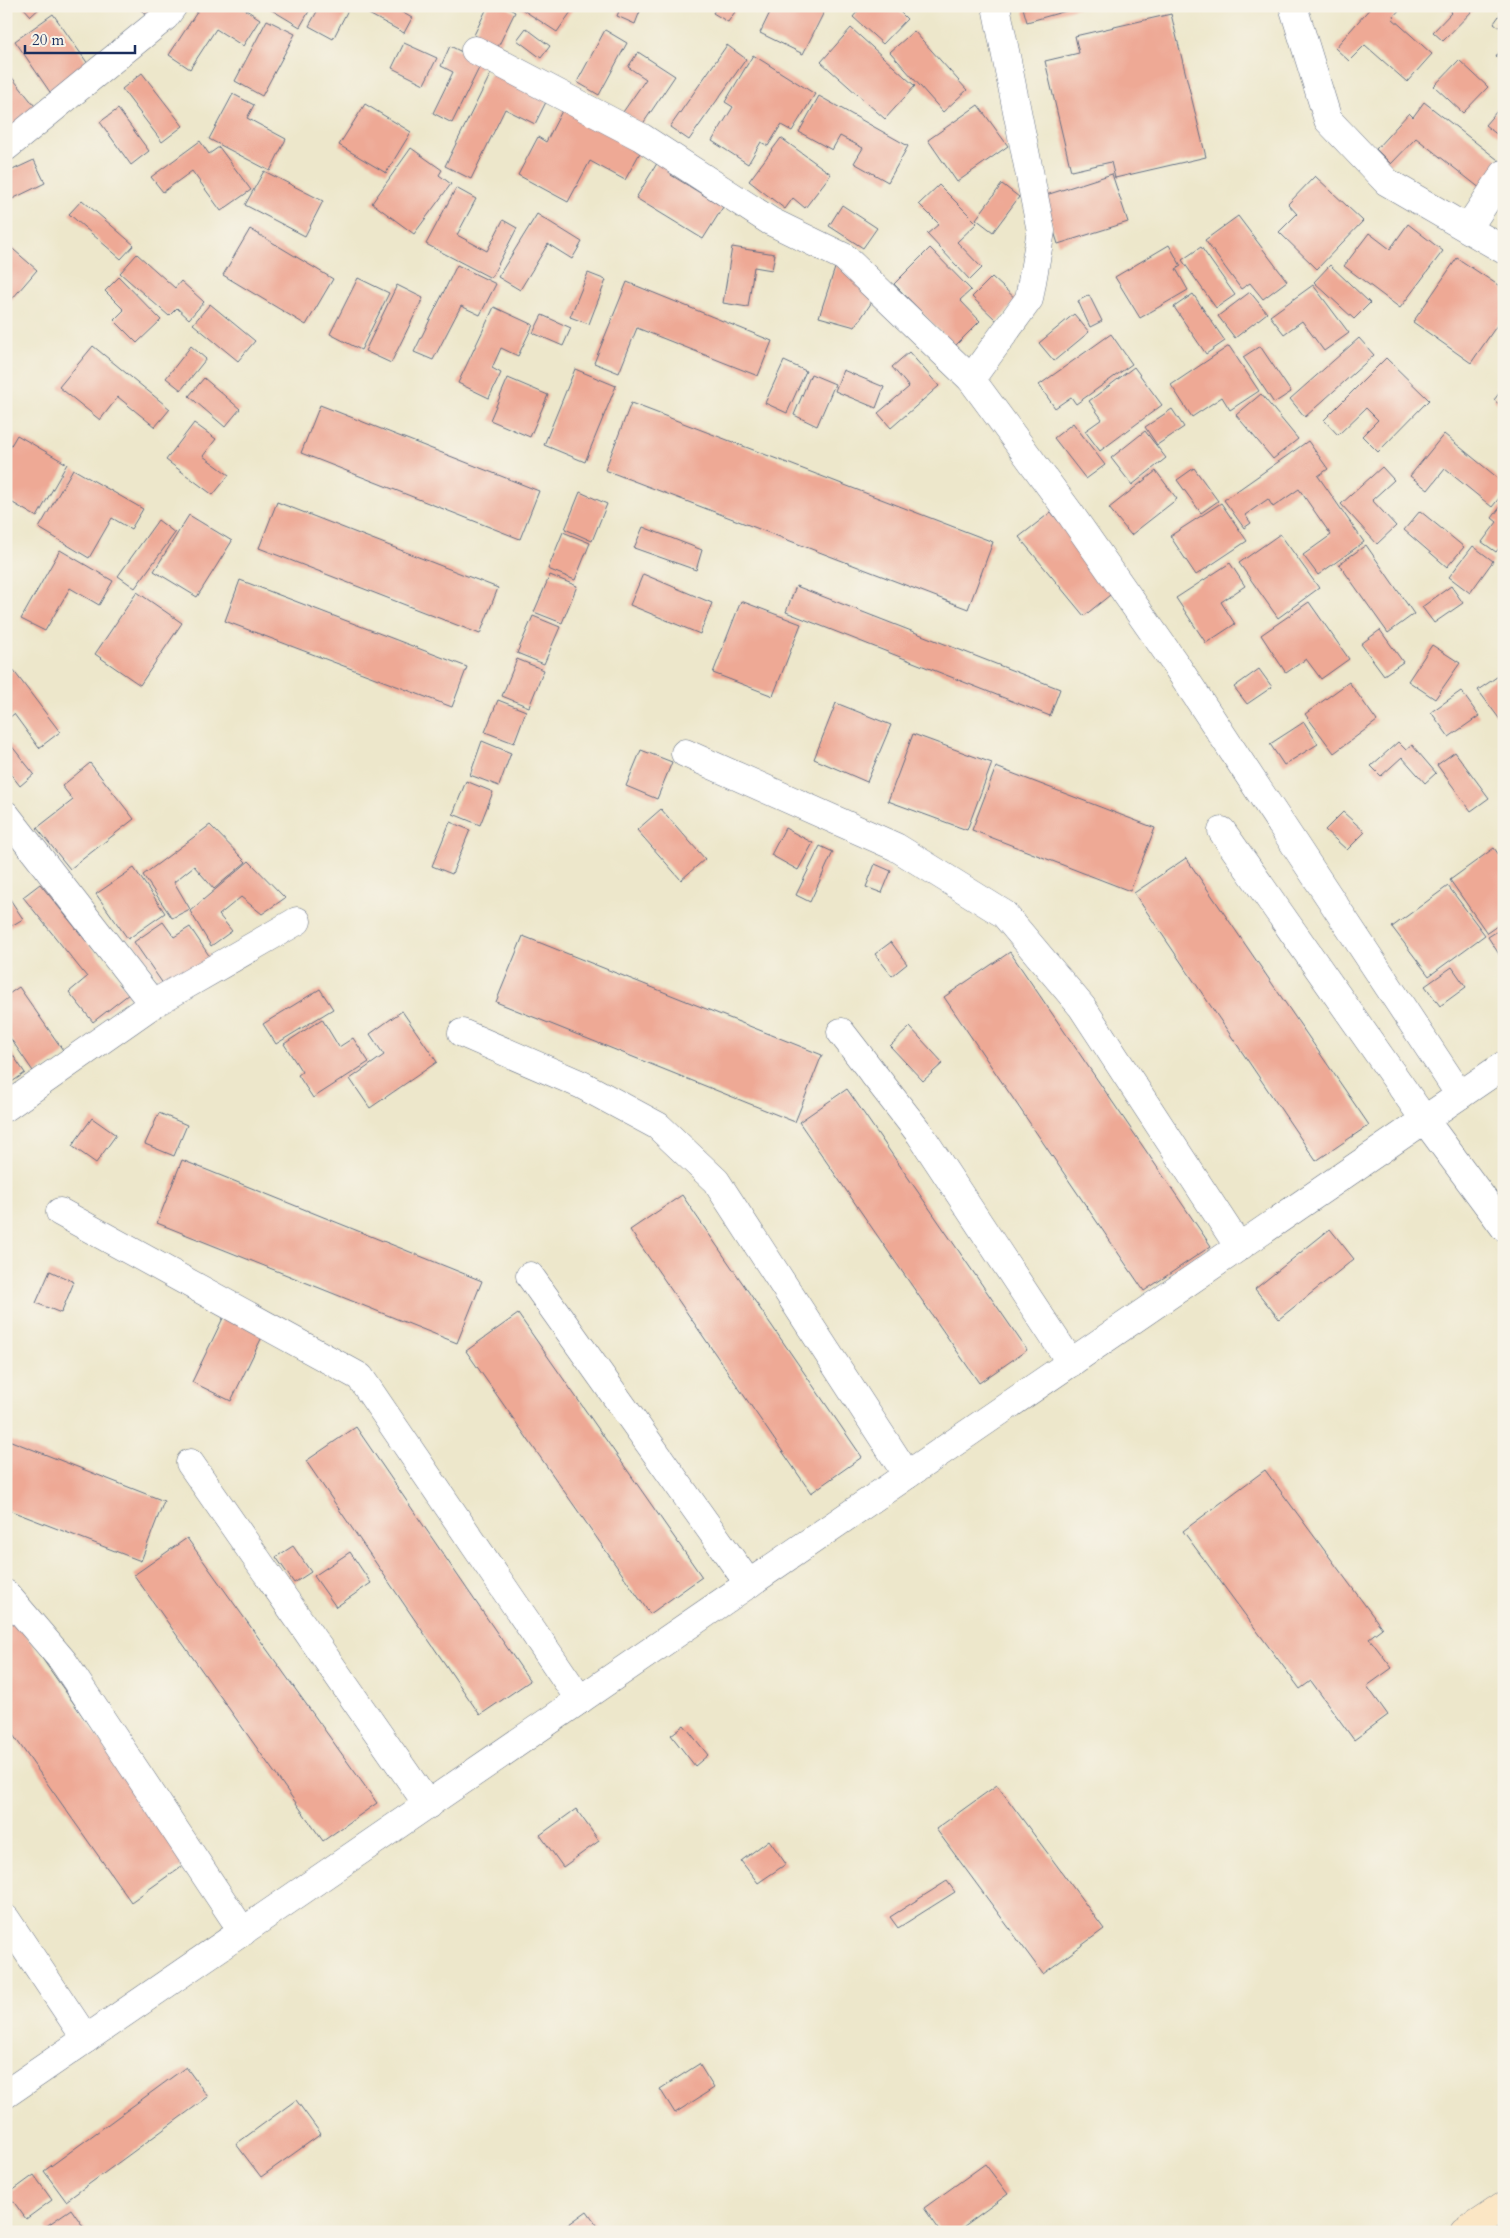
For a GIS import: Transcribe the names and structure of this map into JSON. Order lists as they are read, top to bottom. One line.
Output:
{"scale_bar":"20 m"}
